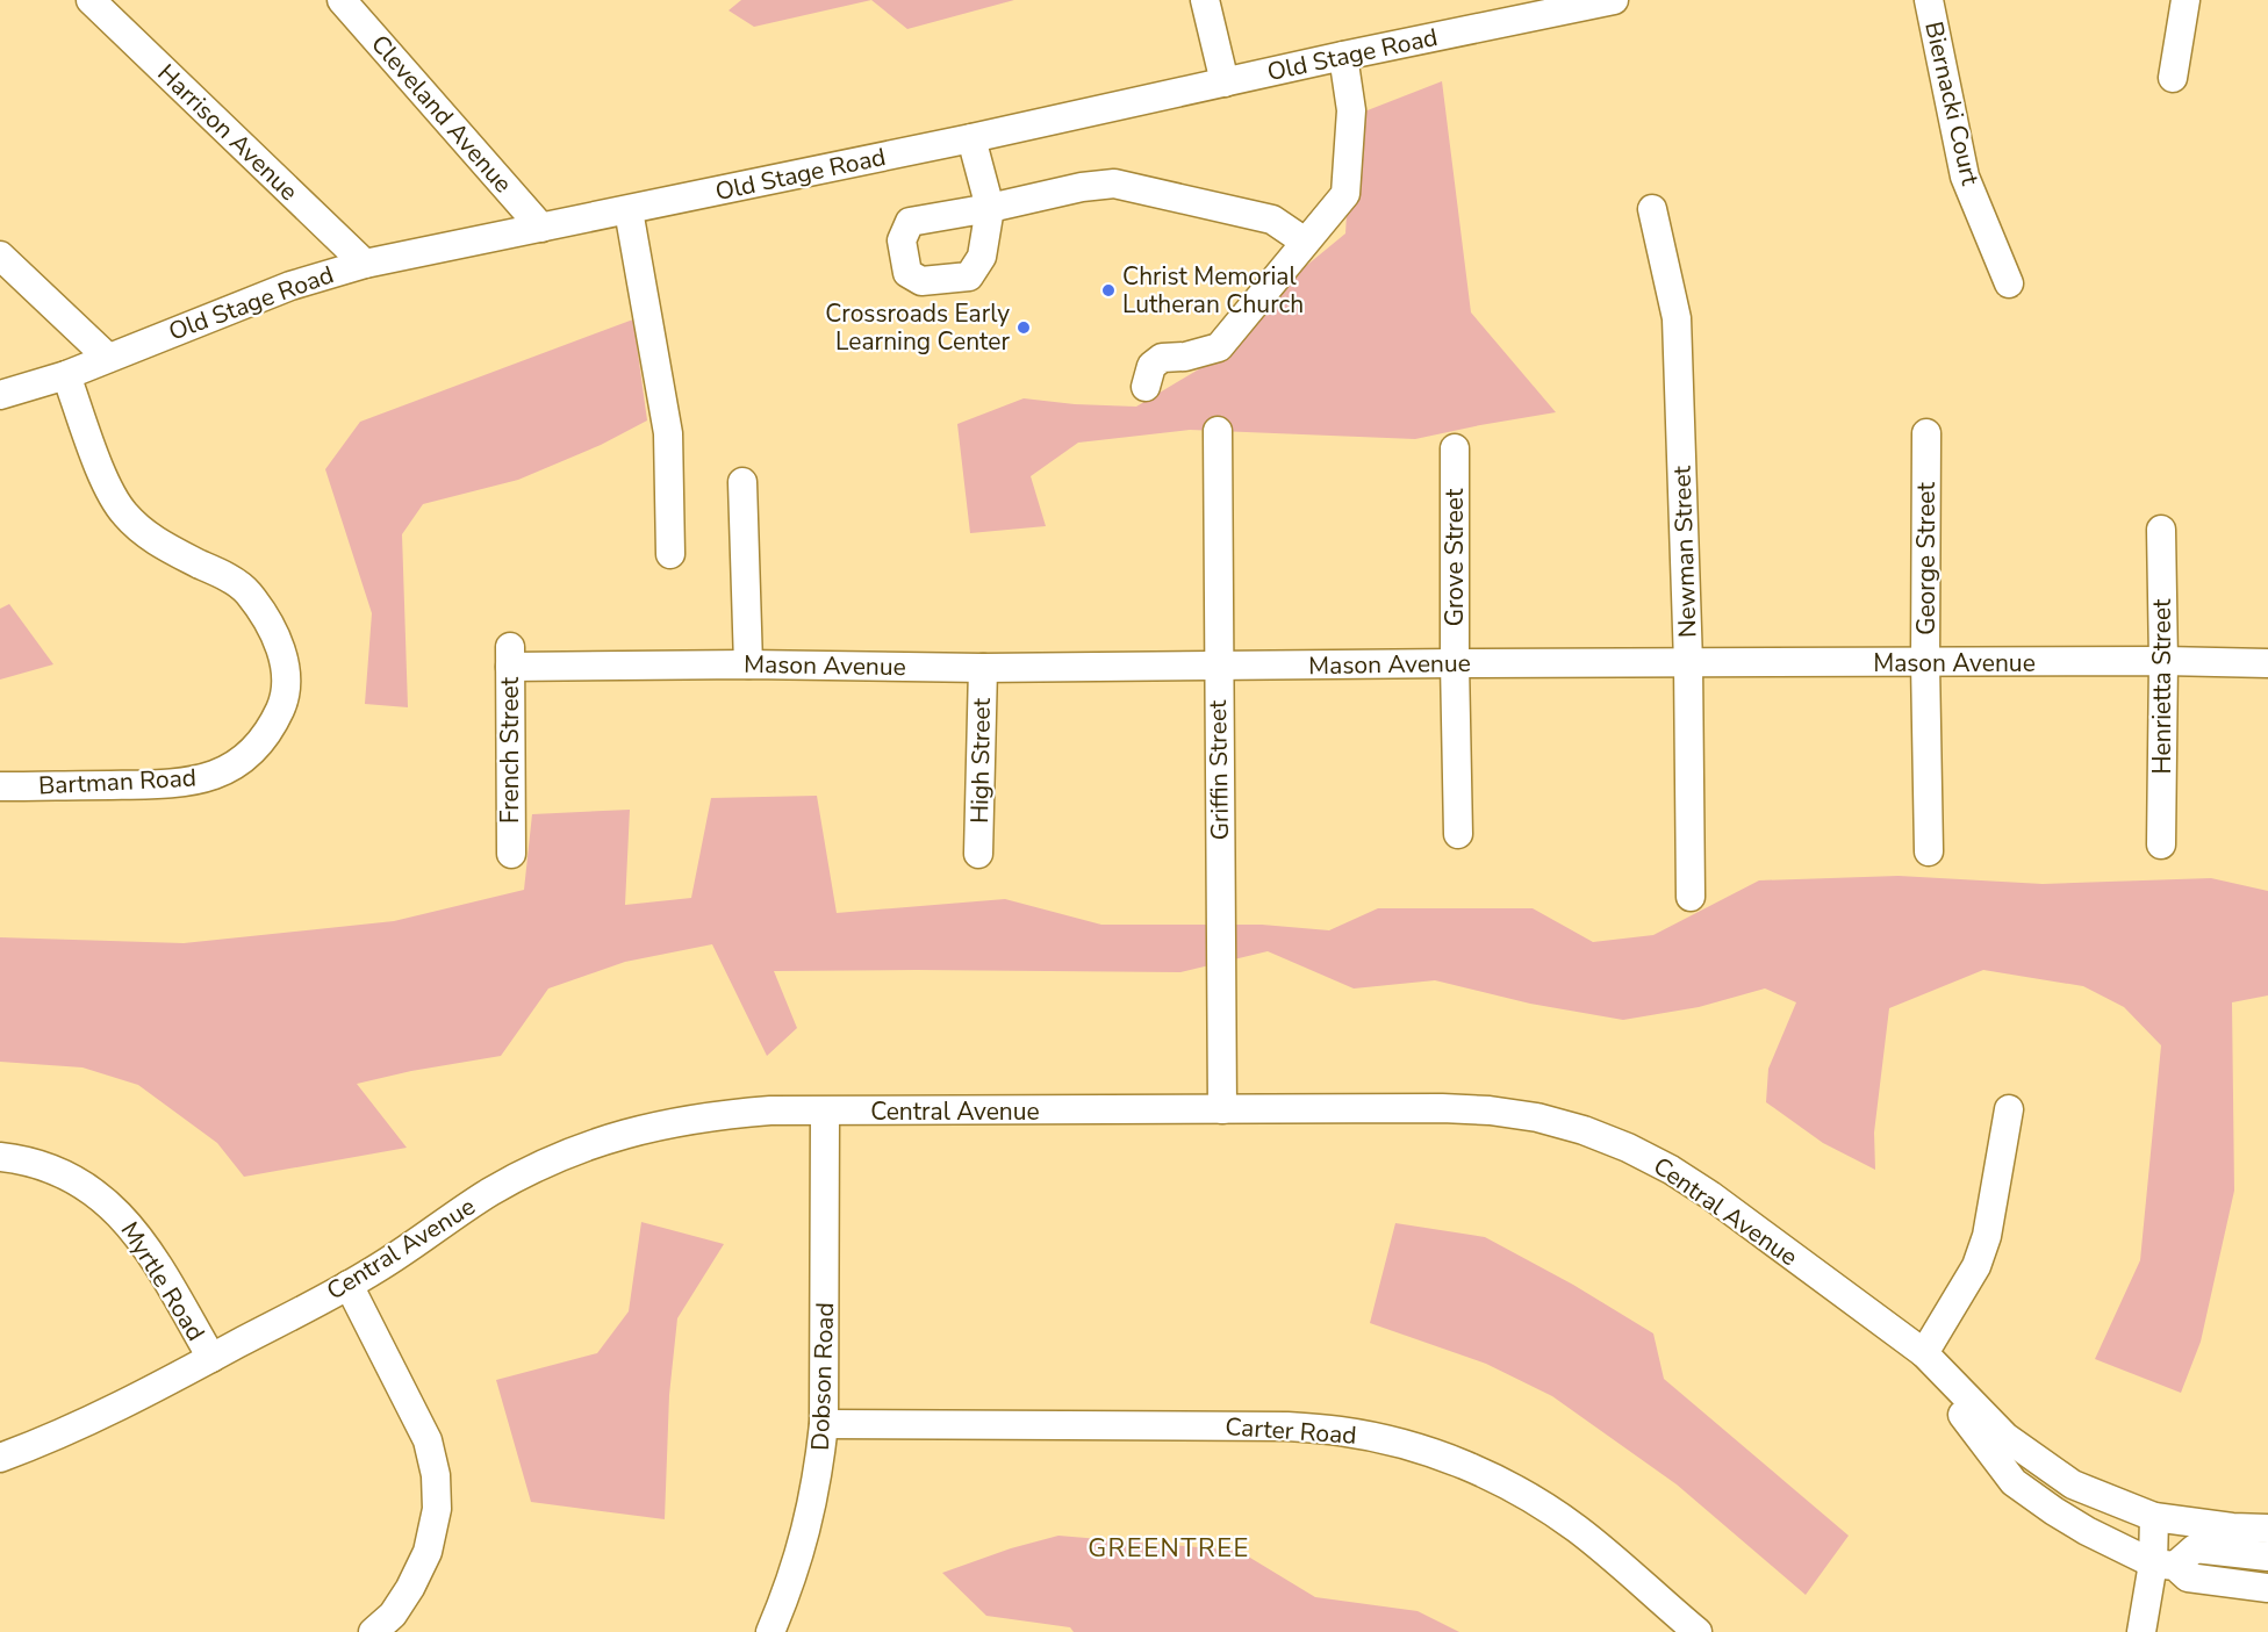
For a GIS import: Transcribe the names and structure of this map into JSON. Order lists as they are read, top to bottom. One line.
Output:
{"streets":{"street":["Old Stage Road","Biernacki Court","Cleveland Avenue","Harrison Avenue","Newman Street","Grove Street","George Street","Mason Avenue","Henrietta Street","French Street","High Street","Griffin Street","Bartman Road","Central Avenue","Myrtle Road","Dobson Road","Carter Road"]},"crossings":[["Old Stage Road","Cleveland Avenue"],["Old Stage Road","Harrison Avenue"],["Old Stage Road","Bartman Road"],["Newman Street","Mason Avenue"],["Grove Street","Mason Avenue"],["George Street","Mason Avenue"],["Mason Avenue","Henrietta Street"],["Mason Avenue","French Street"],["Mason Avenue","High Street"],["Mason Avenue","Griffin Street"],["Griffin Street","Central Avenue"],["Central Avenue","Myrtle Road"],["Central Avenue","Dobson Road"],["Dobson Road","Carter Road"]],"districts":["GREENTREE"],"places":["Christ Memorial Lutheran Church","Crossroads Early Learning Center"]}
